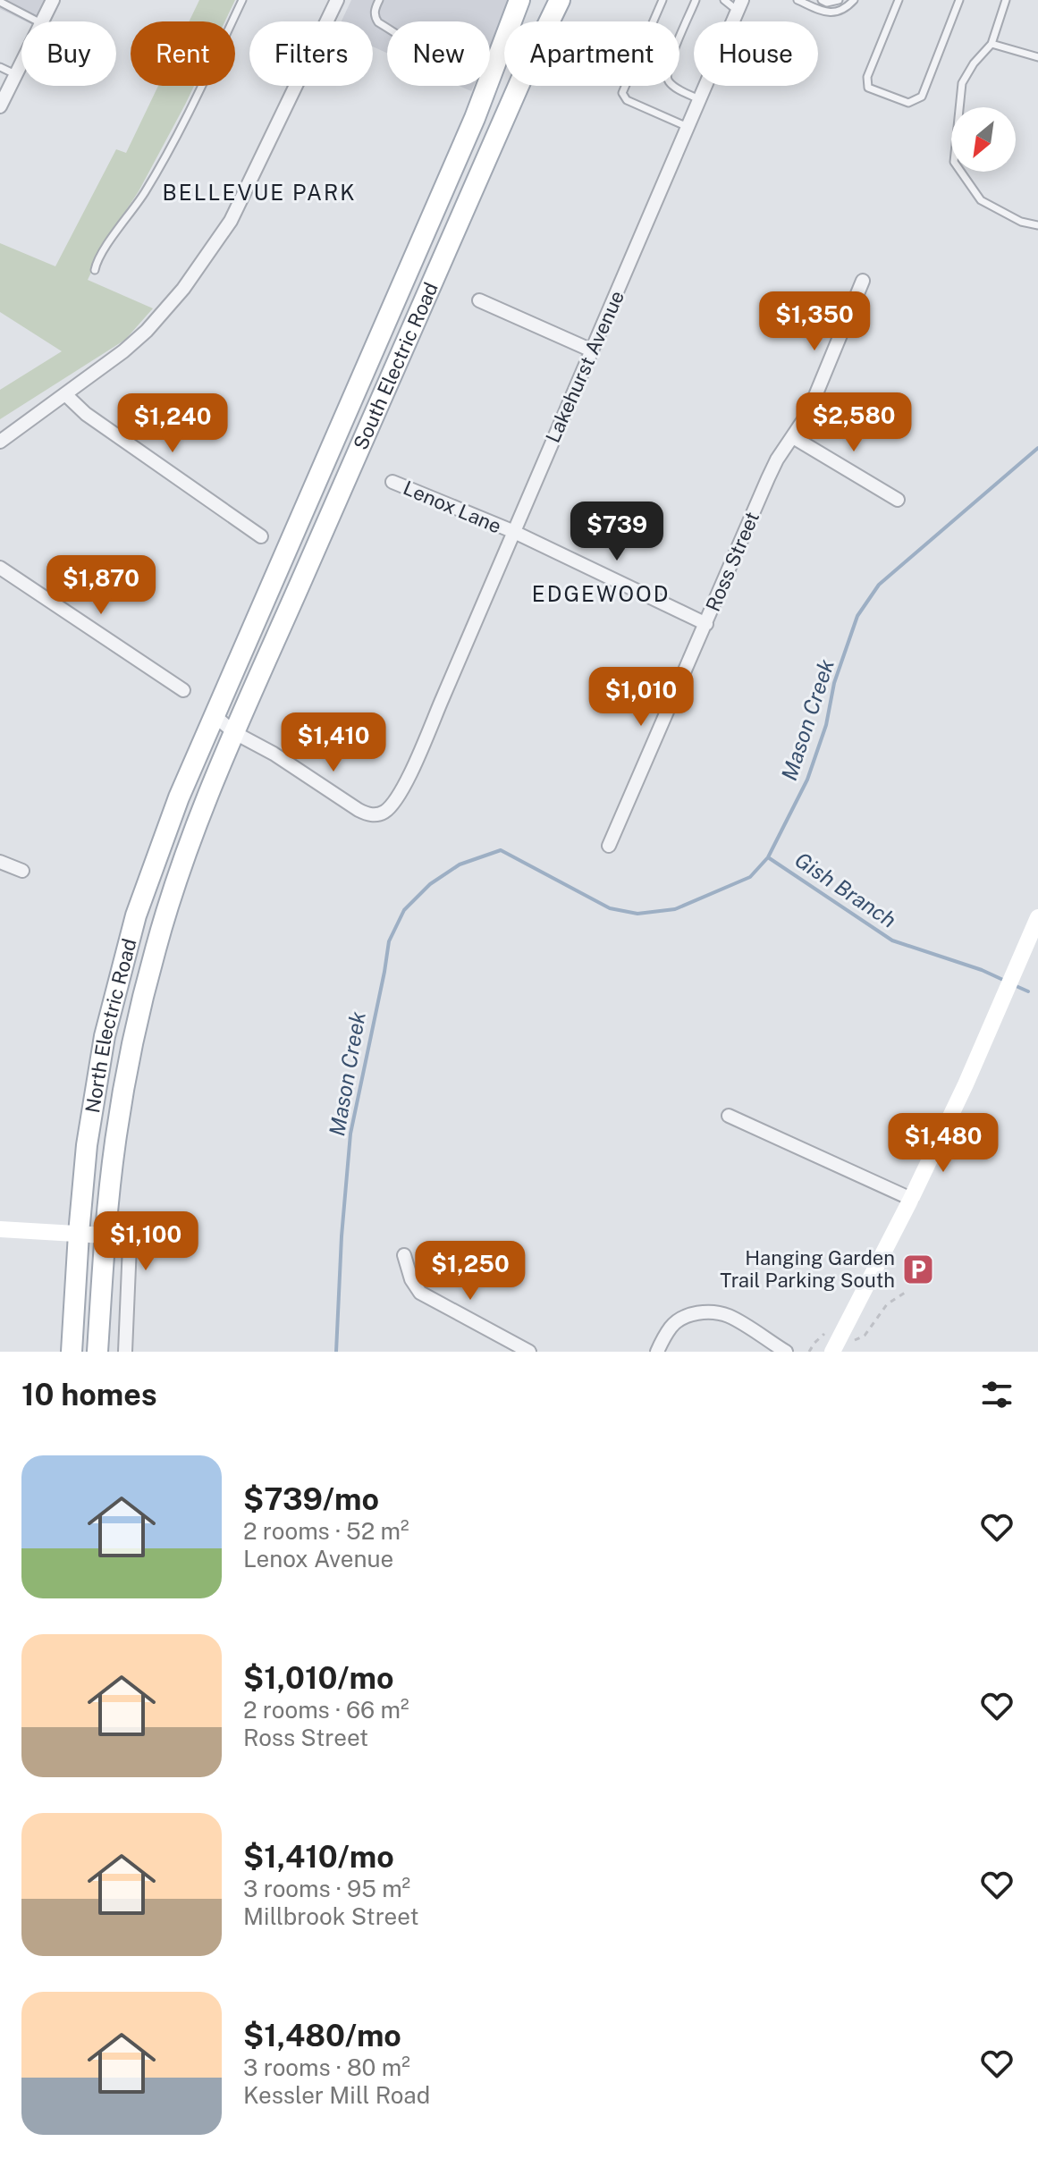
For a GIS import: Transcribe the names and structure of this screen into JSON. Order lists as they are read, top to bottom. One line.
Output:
{"streets":{"main road":["South Electric Road","North Electric Road"],"street":["Lakehurst Avenue","Lenox Lane","Ross Street"]},"crossings":[["South Electric Road","Lakehurst Avenue"],["South Electric Road","North Electric Road"],["Lakehurst Avenue","Lenox Lane"],["Lakehurst Avenue","North Electric Road"],["Lenox Lane","Ross Street"]],"districts":["BELLEVUE PARK","EDGEWOOD"],"water":["Mason Creek","Gish Branch"],"places":{"parking":["Hanging Garden Trail Parking South"]},"north":"bottom left","page":{"chip":["Buy","Rent","Filters","New","Apartment","House"],"price":["$1,350","$2,580","$1,240","$739","$1,870","$1,010","$1,410","$1,480","$1,100","$1,250"],"heading":"10 homes","list":[{"name":"$739/mo","note":"2 rooms · 52 m² · Lenox Avenue"},{"name":"$1,010/mo","note":"2 rooms · 66 m² · Ross Street"},{"name":"$1,410/mo","note":"3 rooms · 95 m² · Millbrook Street"},{"name":"$1,480/mo","note":"3 rooms · 80 m² · Kessler Mill Road"}]}}
